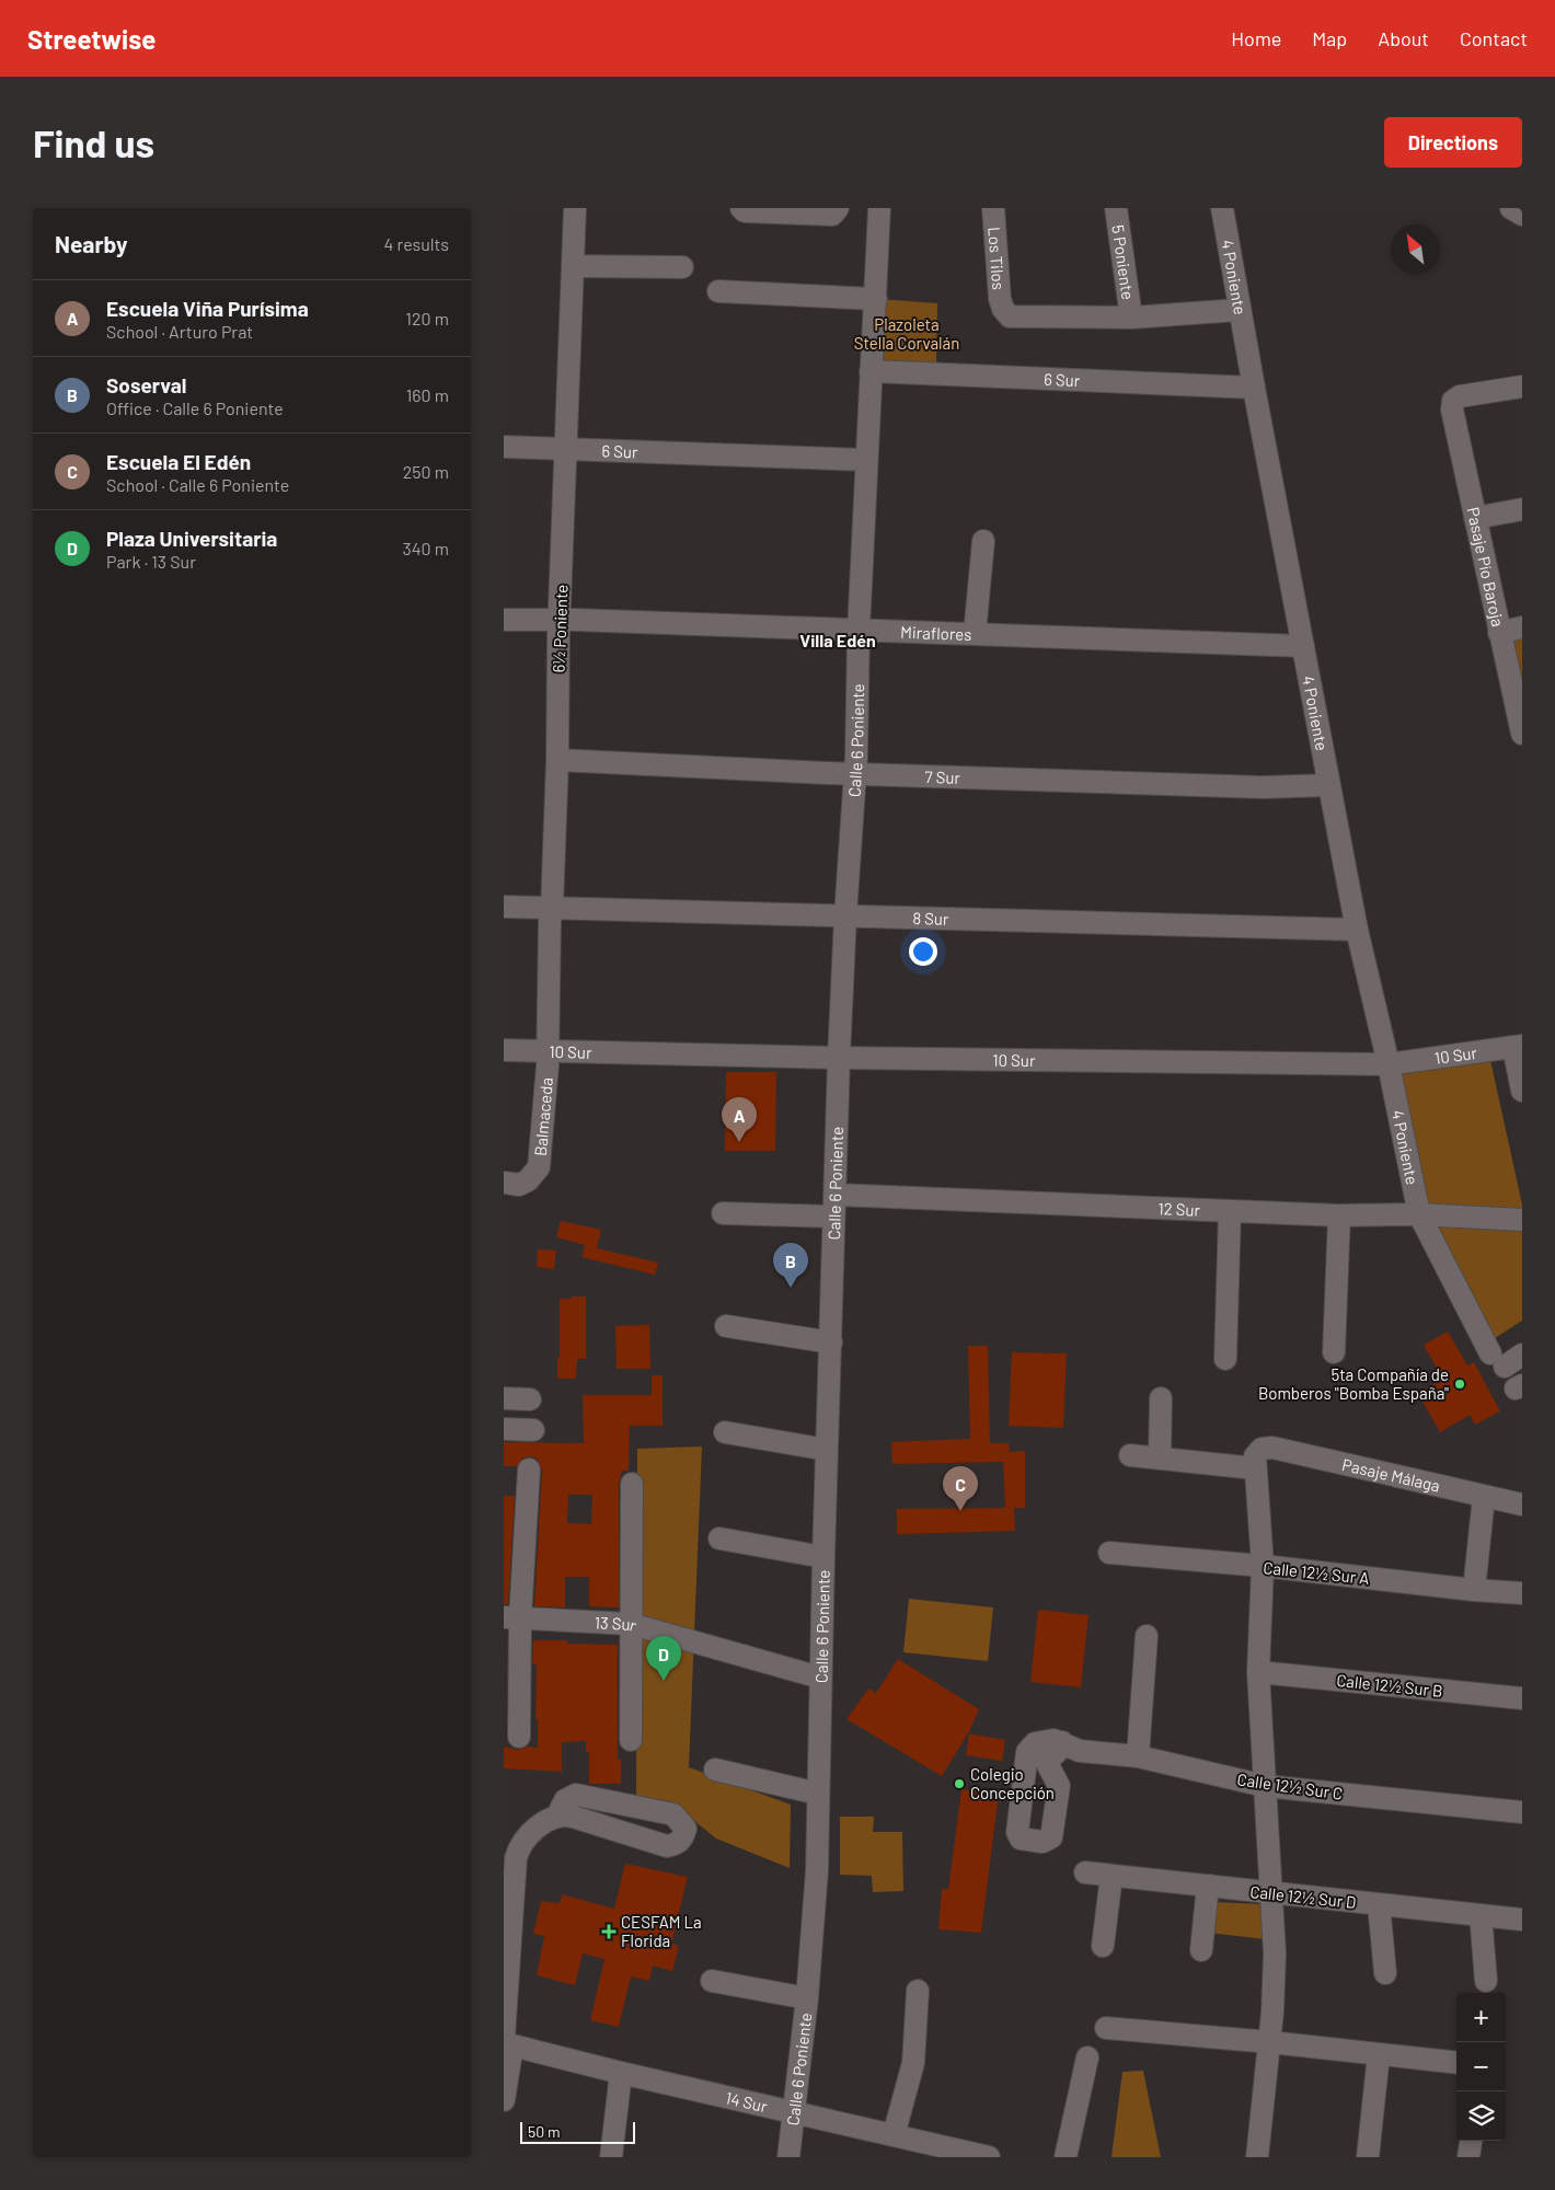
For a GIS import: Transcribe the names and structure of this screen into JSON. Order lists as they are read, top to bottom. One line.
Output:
{"streets":{"street":["Los Tilos","5 Poniente","4 Poniente","6 Sur","Pasaje Pío Baroja","6½ Poniente","Miraflores","Calle 6 Poniente","7 Sur","8 Sur","10 Sur","Balmaceda","12 Sur","Pasaje Málaga","Calle 12½ Sur A","13 Sur","Calle 12½ Sur B","Calle 12½ Sur C","Calle 12½ Sur D","14 Sur"]},"crossings":[["Los Tilos","5 Poniente"],["4 Poniente","6 Sur"],["4 Poniente","Miraflores"],["4 Poniente","7 Sur"],["4 Poniente","8 Sur"],["4 Poniente","10 Sur"],["4 Poniente","12 Sur"],["6 Sur","6½ Poniente"],["6 Sur","Calle 6 Poniente"],["6½ Poniente","Miraflores"],["6½ Poniente","7 Sur"],["6½ Poniente","8 Sur"],["6½ Poniente","10 Sur"],["6½ Poniente","Balmaceda"],["Miraflores","Calle 6 Poniente"],["Calle 6 Poniente","7 Sur"],["Calle 6 Poniente","8 Sur"],["Calle 6 Poniente","10 Sur"],["Calle 6 Poniente","12 Sur"],["Calle 6 Poniente","13 Sur"],["Calle 6 Poniente","14 Sur"],["10 Sur","Balmaceda"]],"districts":["Villa Edén"],"parks":["Plazoleta Stella Corvalán"],"places":{"other":["5ta Compañía de Bomberos \"Bomba España\"","Colegio Concepción"],"health":["CESFAM La Florida"]},"scale_bar":"50 m","north":"top left","page":{"header":"Streetwise","nav":["Home","Map","About","Contact"],"buttons":"Directions","title":"Find us","heading":["Nearby","4 results"],"list":[{"mark":"A","name":"Escuela Viña Purísima","note":"School · Arturo Prat","value":"120 m"},{"mark":"B","name":"Soserval","note":"Office · Calle 6 Poniente","value":"160 m"},{"mark":"C","name":"Escuela El Edén","note":"School · Calle 6 Poniente","value":"250 m"},{"mark":"D","name":"Plaza Universitaria","note":"Park · 13 Sur","value":"340 m"}],"pins":["A","B","C","D"],"map_buttons":["+","−"],"scale":"50 m"}}
